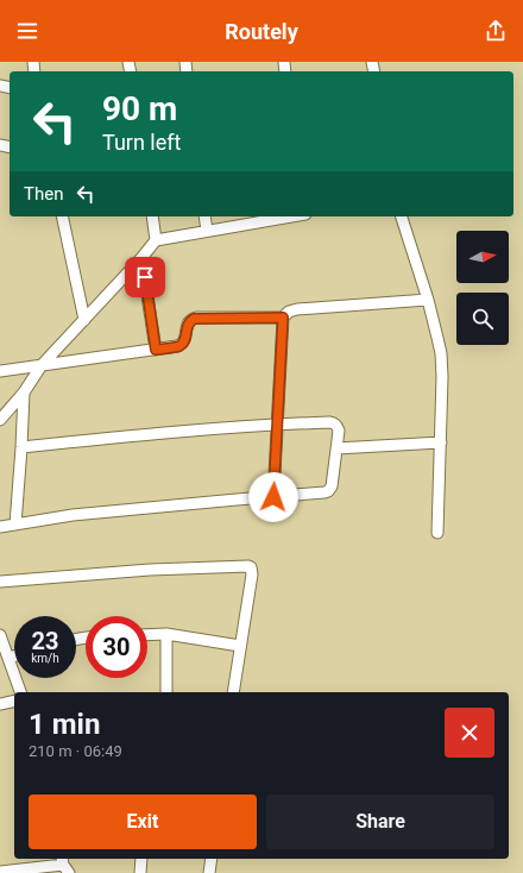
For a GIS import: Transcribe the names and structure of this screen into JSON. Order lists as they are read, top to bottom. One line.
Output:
{"north":"right","page":{"header":"Routely","turn":["90 m","Turn left"],"then":"Then","speed":"23 km/h","limit":"30","heading":["1 min","210 m · 06:49"],"buttons":["Exit","Share"]}}
